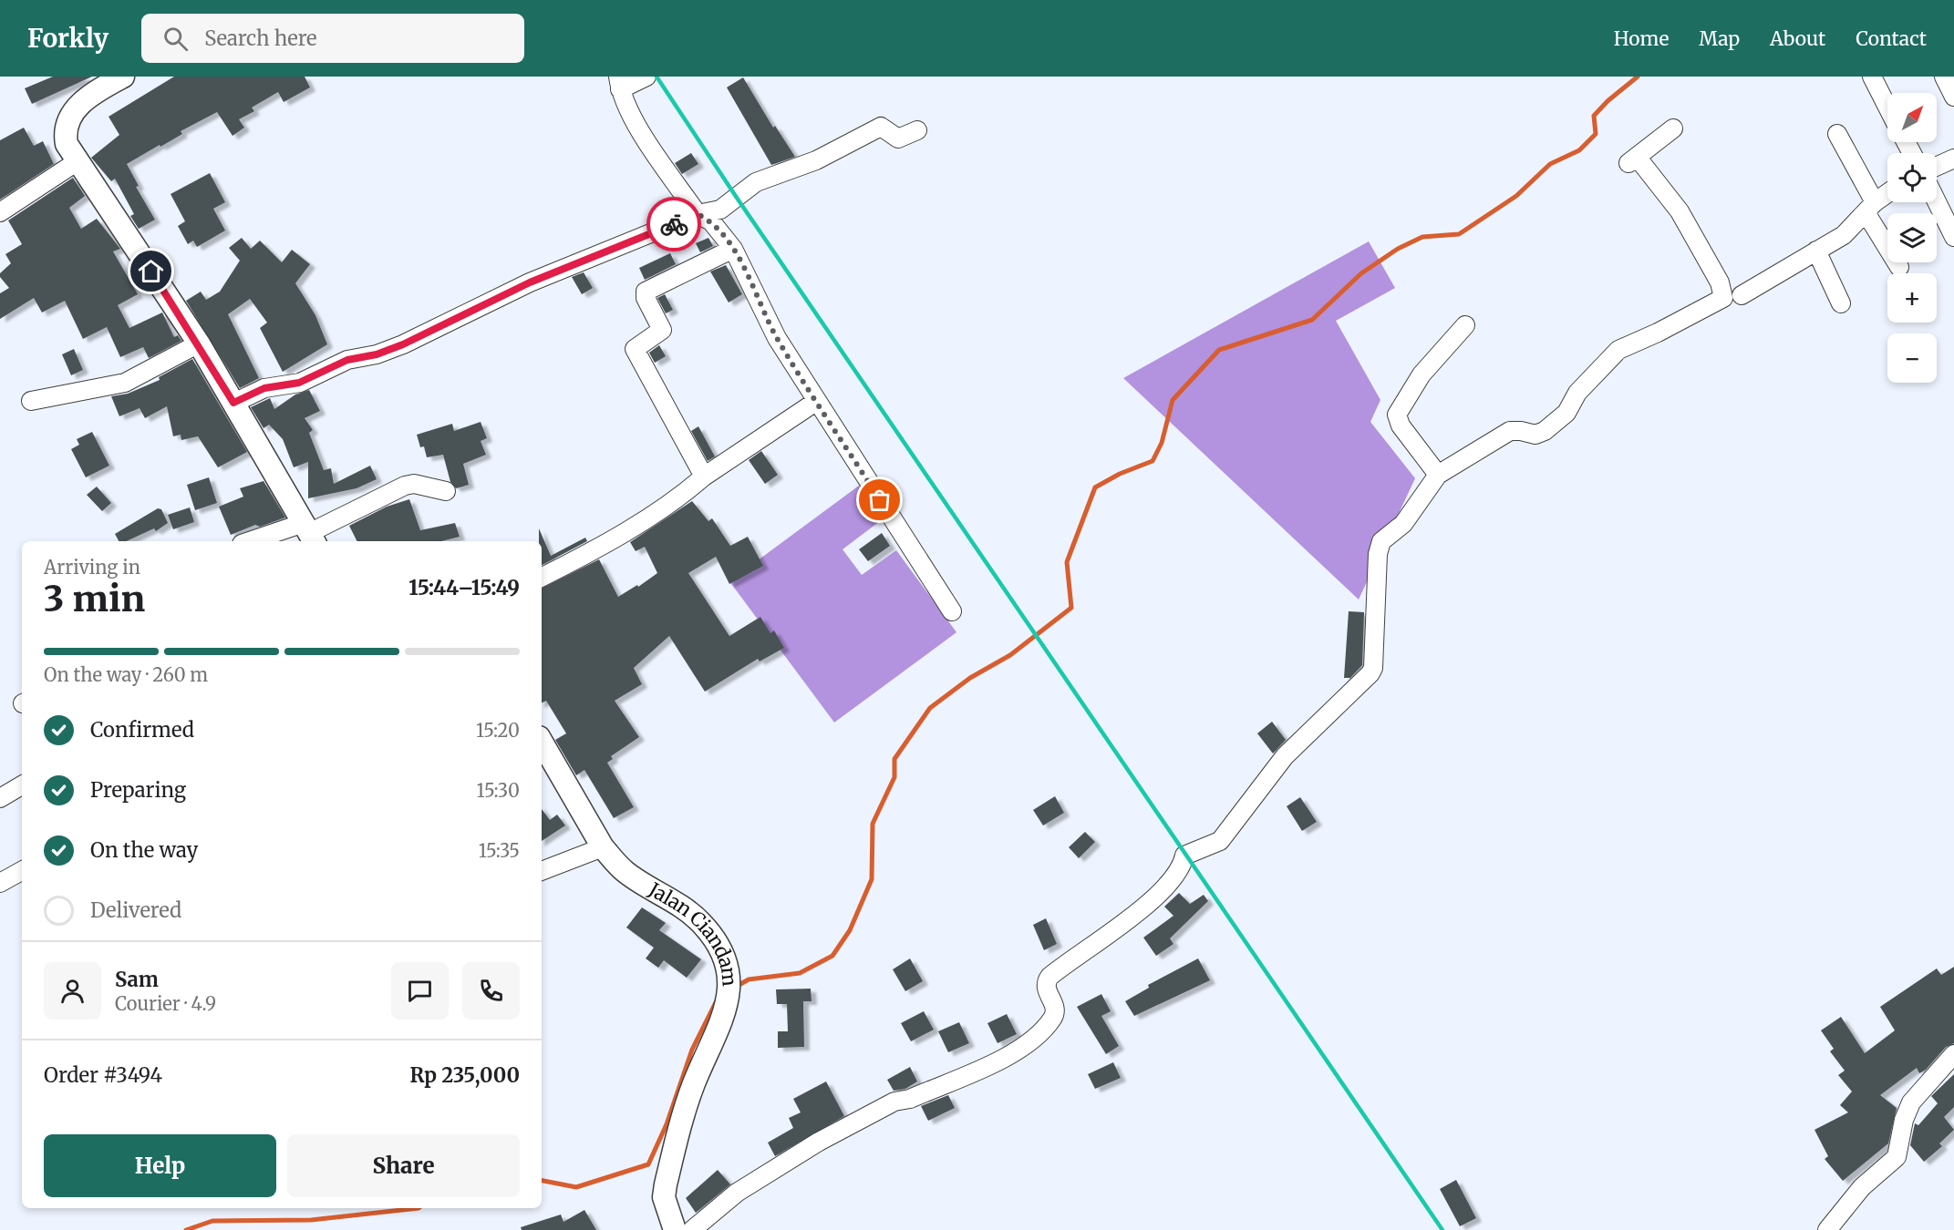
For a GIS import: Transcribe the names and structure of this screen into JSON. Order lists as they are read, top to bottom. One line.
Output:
{"streets":{"street":["Jalan Ciandam"]},"north":"top right","page":{"header":"Forkly","search":"Search here","nav":["Home","Map","About","Contact"],"map_buttons":["+","−"],"heading":["3 min","Arriving in","15:44–15:49"],"panel":["Sam","Courier · 4.9","Order #3494","Rp 235,000"],"bar":"On the way · 260 m","list":[["Confirmed","15:20"],["Preparing","15:30"],["On the way","15:35"],"Delivered"],"buttons":["Help","Share"]}}
